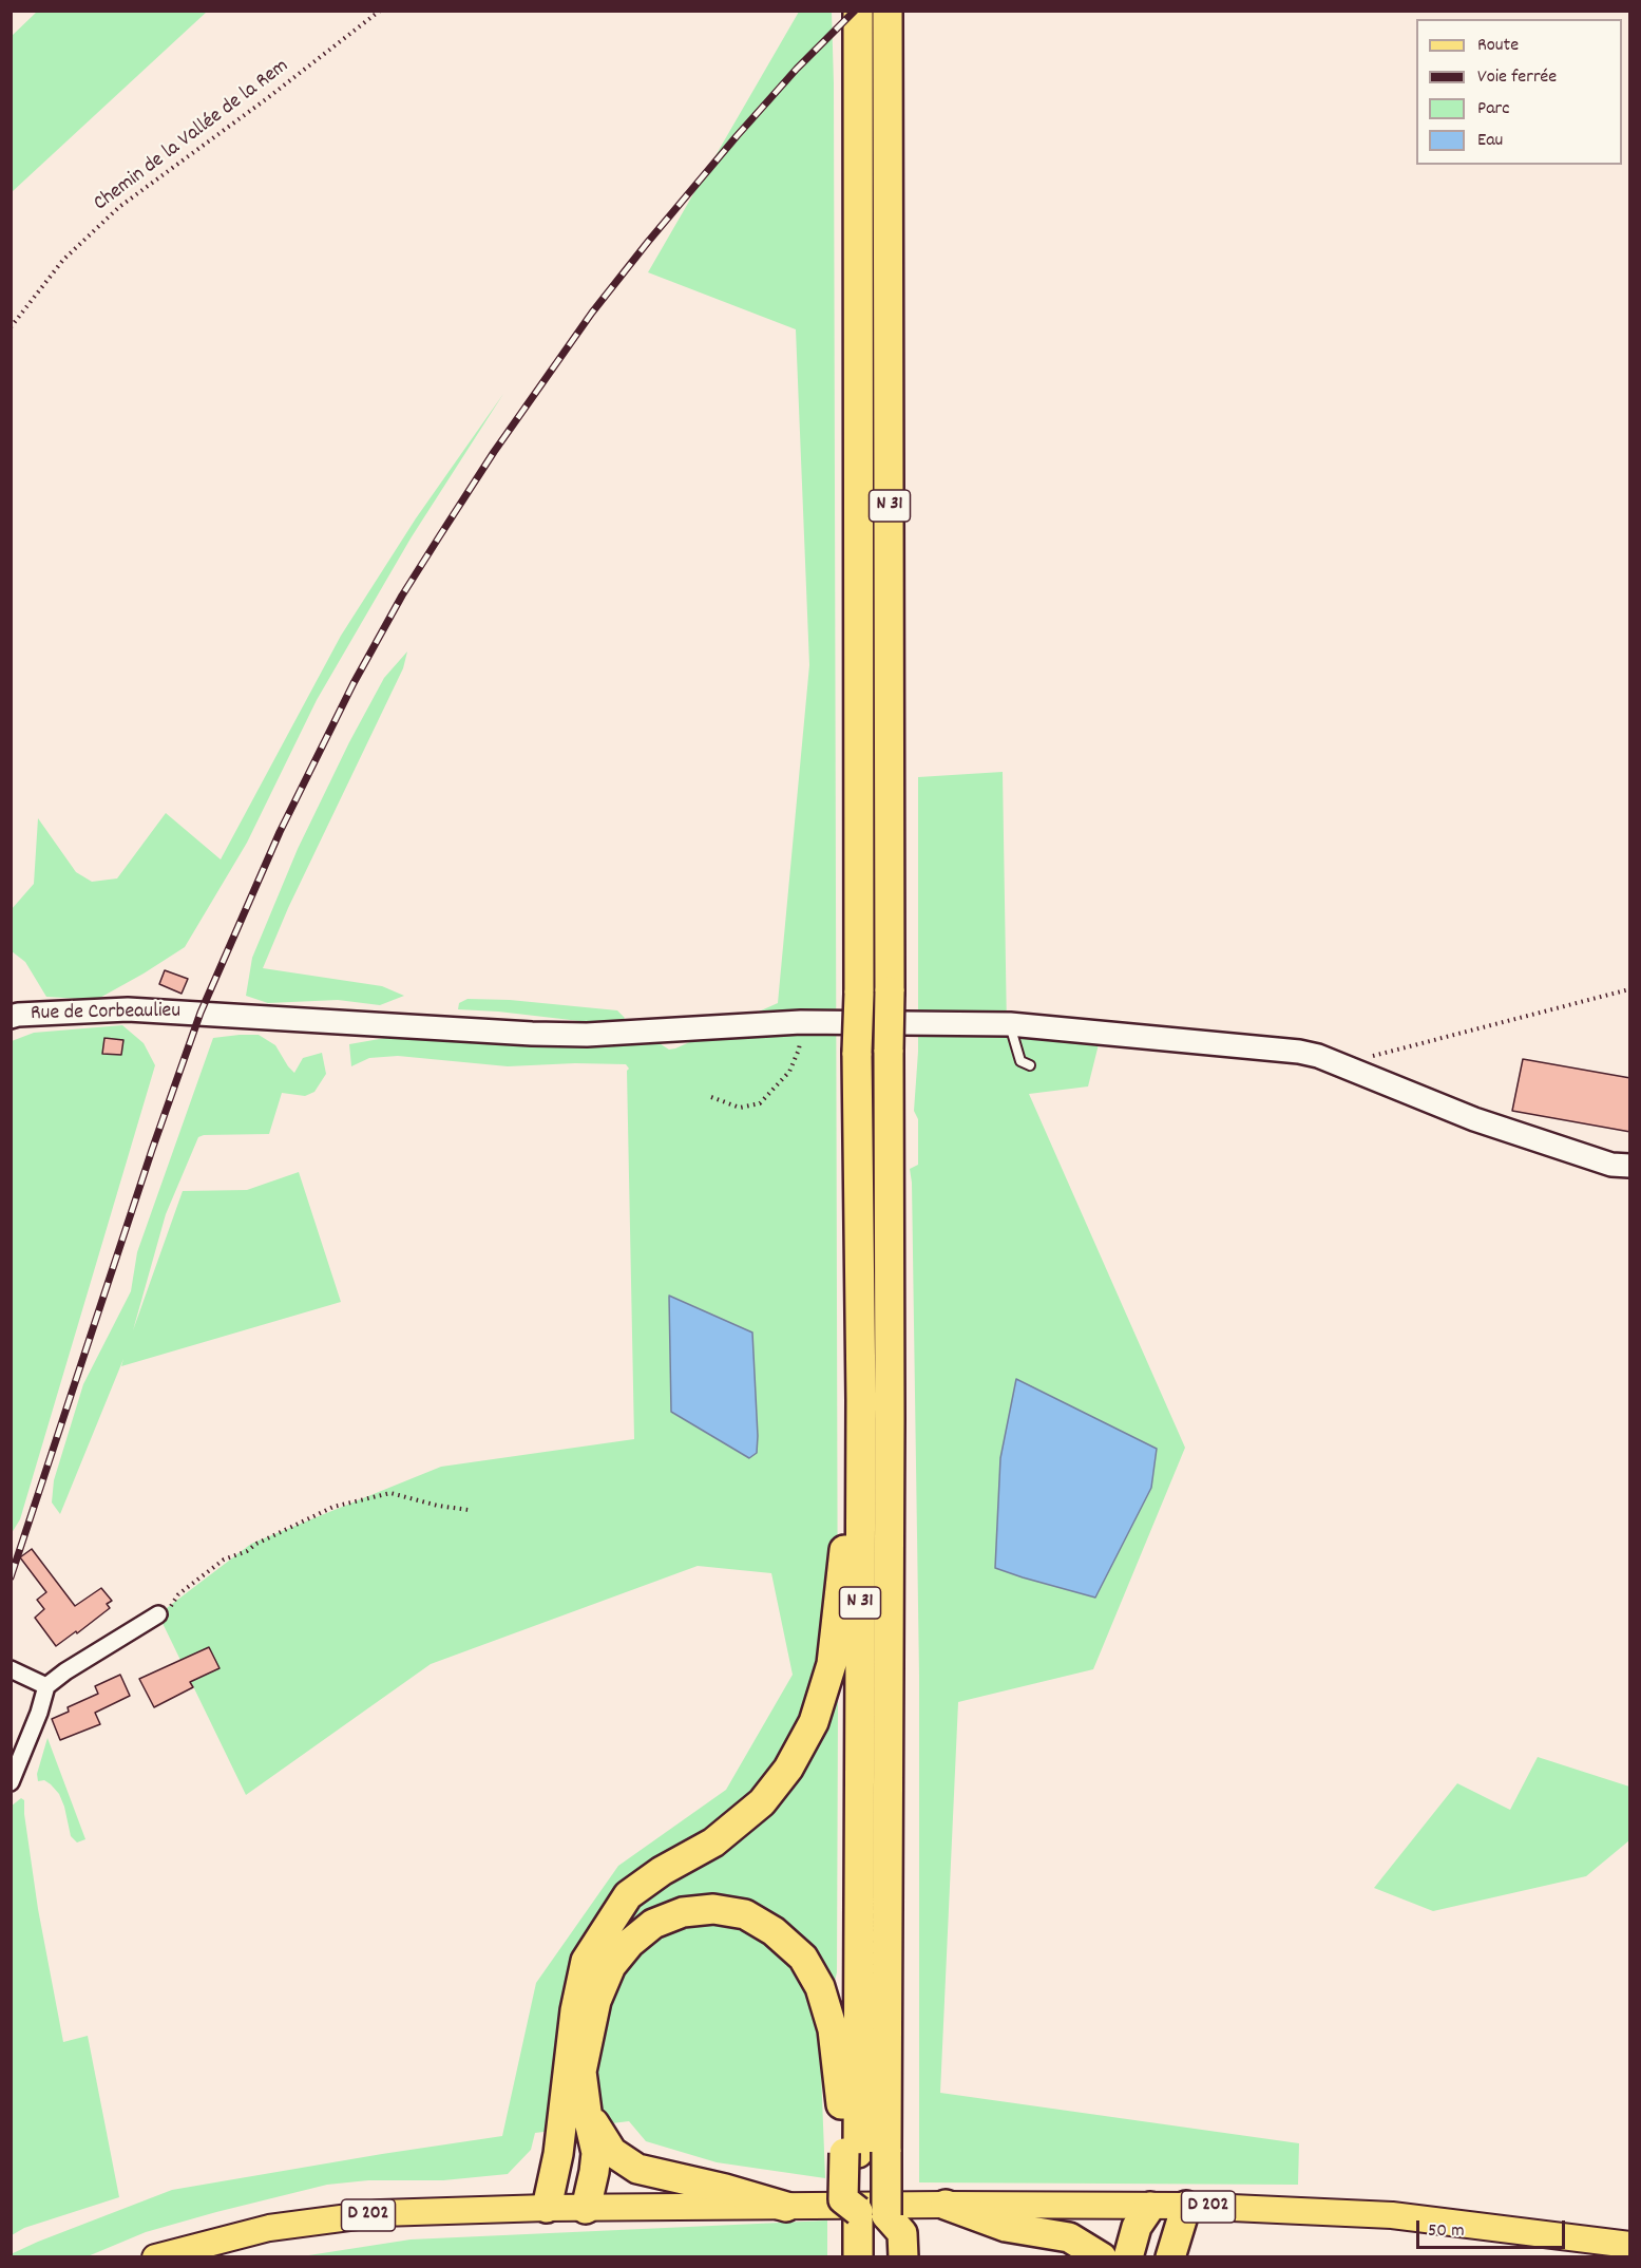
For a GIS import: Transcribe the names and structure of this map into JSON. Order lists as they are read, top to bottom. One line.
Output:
{"streets":{"highway":["N 31"],"main road":["D 202"],"street":["Rue de Corbeaulieu"],"path":["Chemin de la Vallée de la Rem"]},"legend":["Route","Voie ferrée","Parc","Eau"],"scale_bar":"50 m"}
